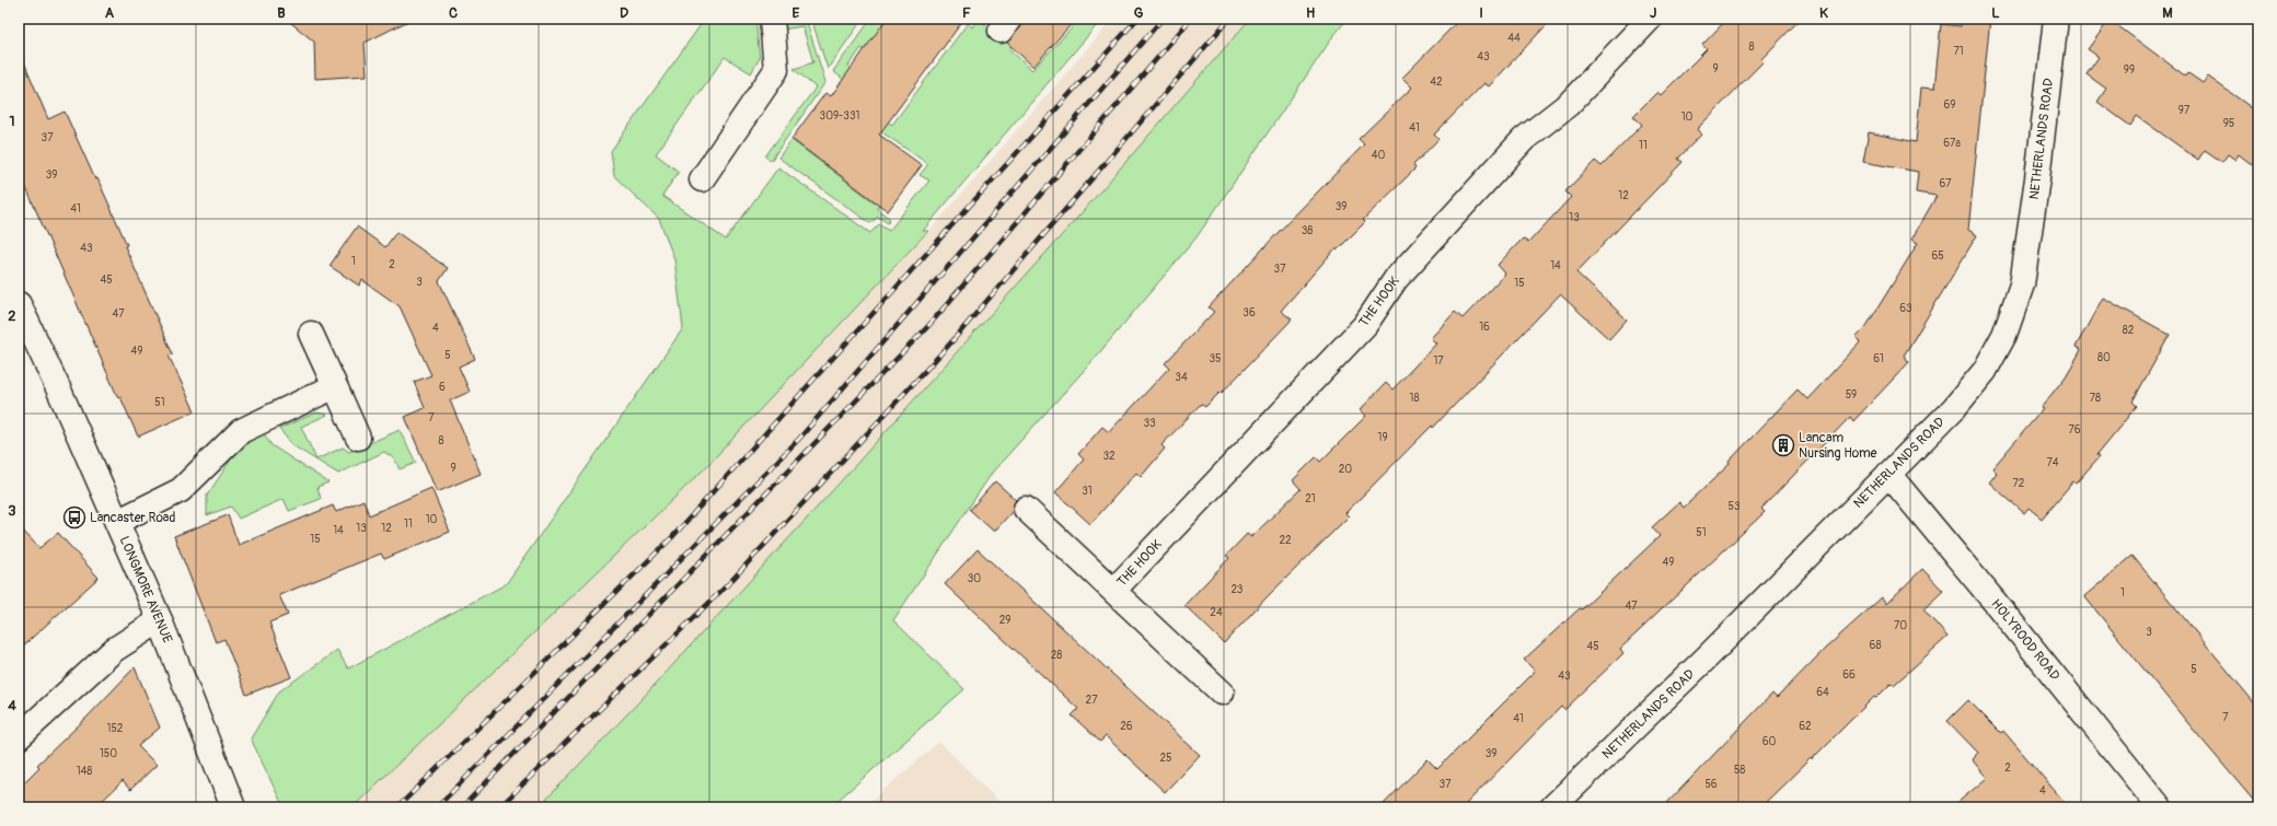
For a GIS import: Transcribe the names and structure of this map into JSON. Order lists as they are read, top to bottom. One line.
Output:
{"streets":{"street":["NETHERLANDS ROAD","THE HOOK","LONGMORE AVENUE","HOLYROOD ROAD"]},"crossings":[["NETHERLANDS ROAD","HOLYROOD ROAD"]],"places":{"building":["Lancam Nursing Home"],"bus stop":["Lancaster Road"]},"house_numbers":["44","8","71","43","9","99","42","69","97","309-331","10","95","41","37","67a","11","40","39","67","12","39","41","13","38","43","65","1","2","14","37","45","3","15","63","36","47","16","4","82","49","5","80","35","61","17","34","6","59","18","78","51","7","33","76","19","8","32","74","9","20","72","31","21","53","10","11","13","12","14","51","15","22","49","30","23","1","47","24","29","70","3","68","45","28","5","66","43","64","27","7","41","26","62","152","60","150","39","25","2","58","148","37","56","4"],"grid":{"columns":["A","B","C","D","E","F","G","H","I","J","K","L","M"],"rows":["1","2","3","4"]}}
